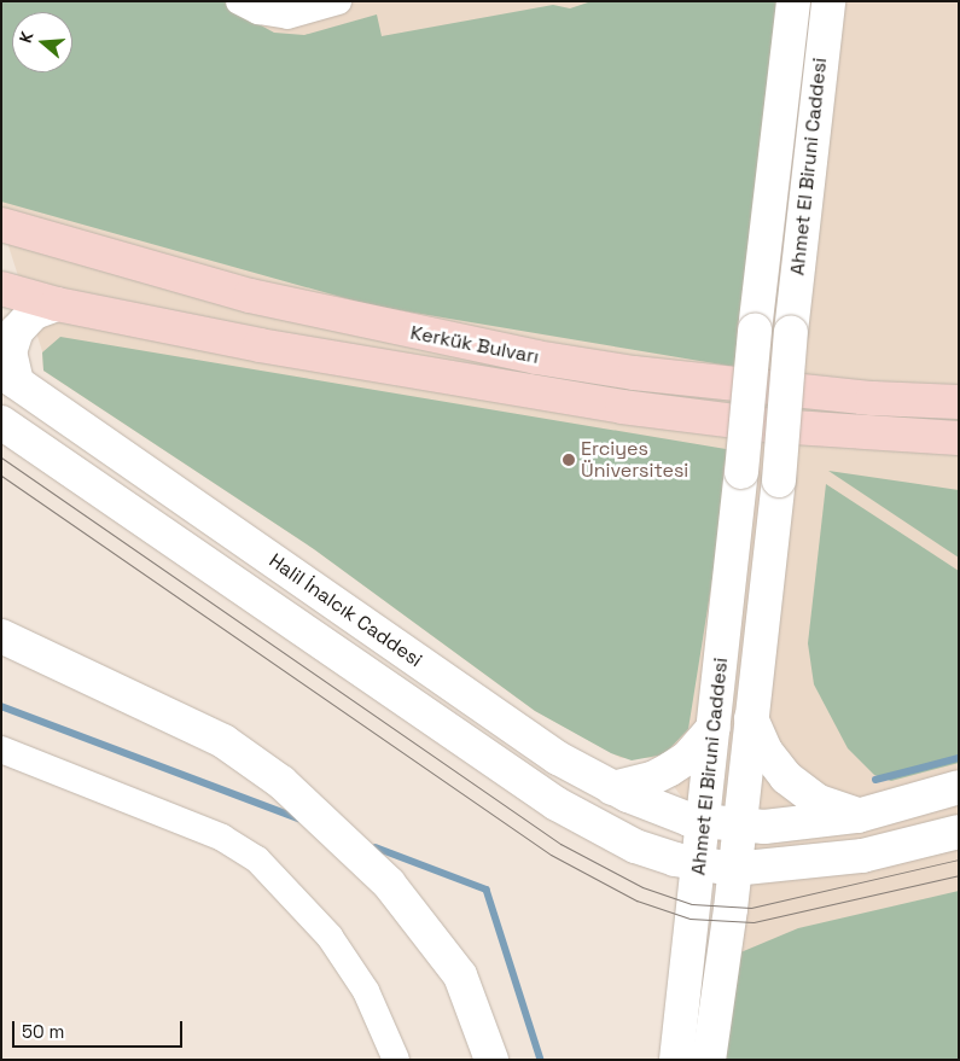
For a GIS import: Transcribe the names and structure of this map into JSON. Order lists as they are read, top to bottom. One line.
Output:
{"streets":{"main road":["Kerkük Bulvarı"],"street":["Ahmet El Biruni Caddesi","Halil İnalcık Caddesi"]},"crossings":[["Ahmet El Biruni Caddesi","Halil İnalcık Caddesi"]],"places":["Erciyes Üniversitesi"],"scale_bar":"50 m","north":"left"}
